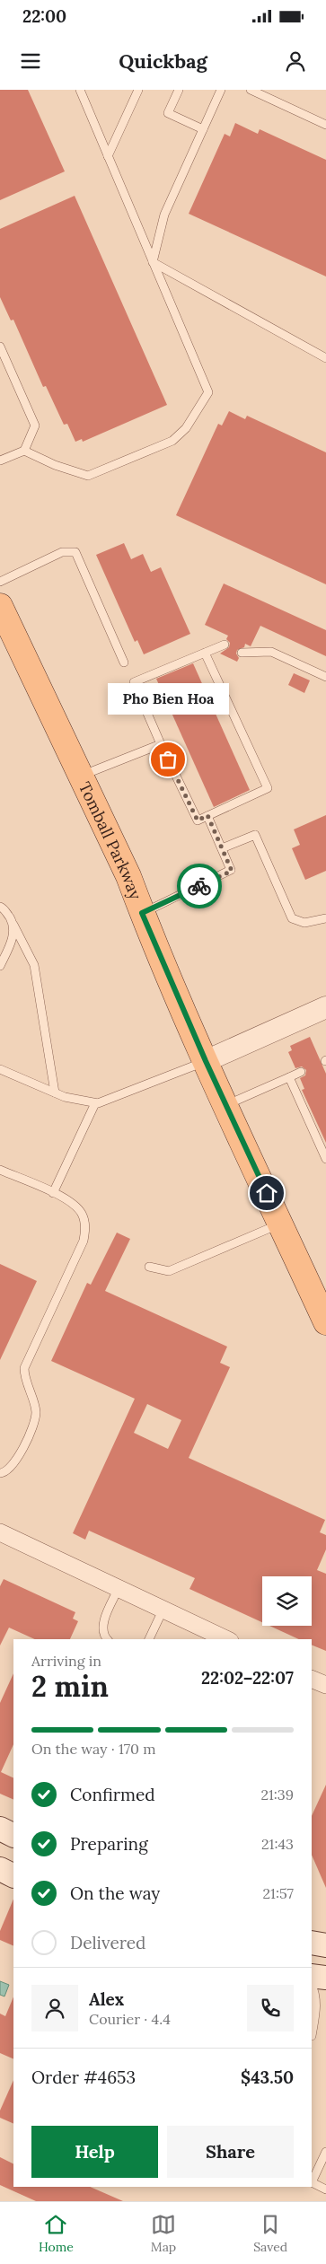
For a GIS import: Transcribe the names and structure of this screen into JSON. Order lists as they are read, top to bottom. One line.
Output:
{"streets":{"main road":["Tomball Parkway"]},"places":["Pho Bien Hoa"],"page":{"status":"22:00","header":"Quickbag","bubble":"Pho Bien Hoa","heading":["2 min","Arriving in","22:02–22:07"],"panel":["Alex","Courier · 4.4","Order #4653","$43.50"],"bar":"On the way · 170 m","list":[["Confirmed","21:39"],["Preparing","21:43"],["On the way","21:57"],"Delivered"],"buttons":["Help","Share"],"tabs":["Home","Map","Saved"]}}
